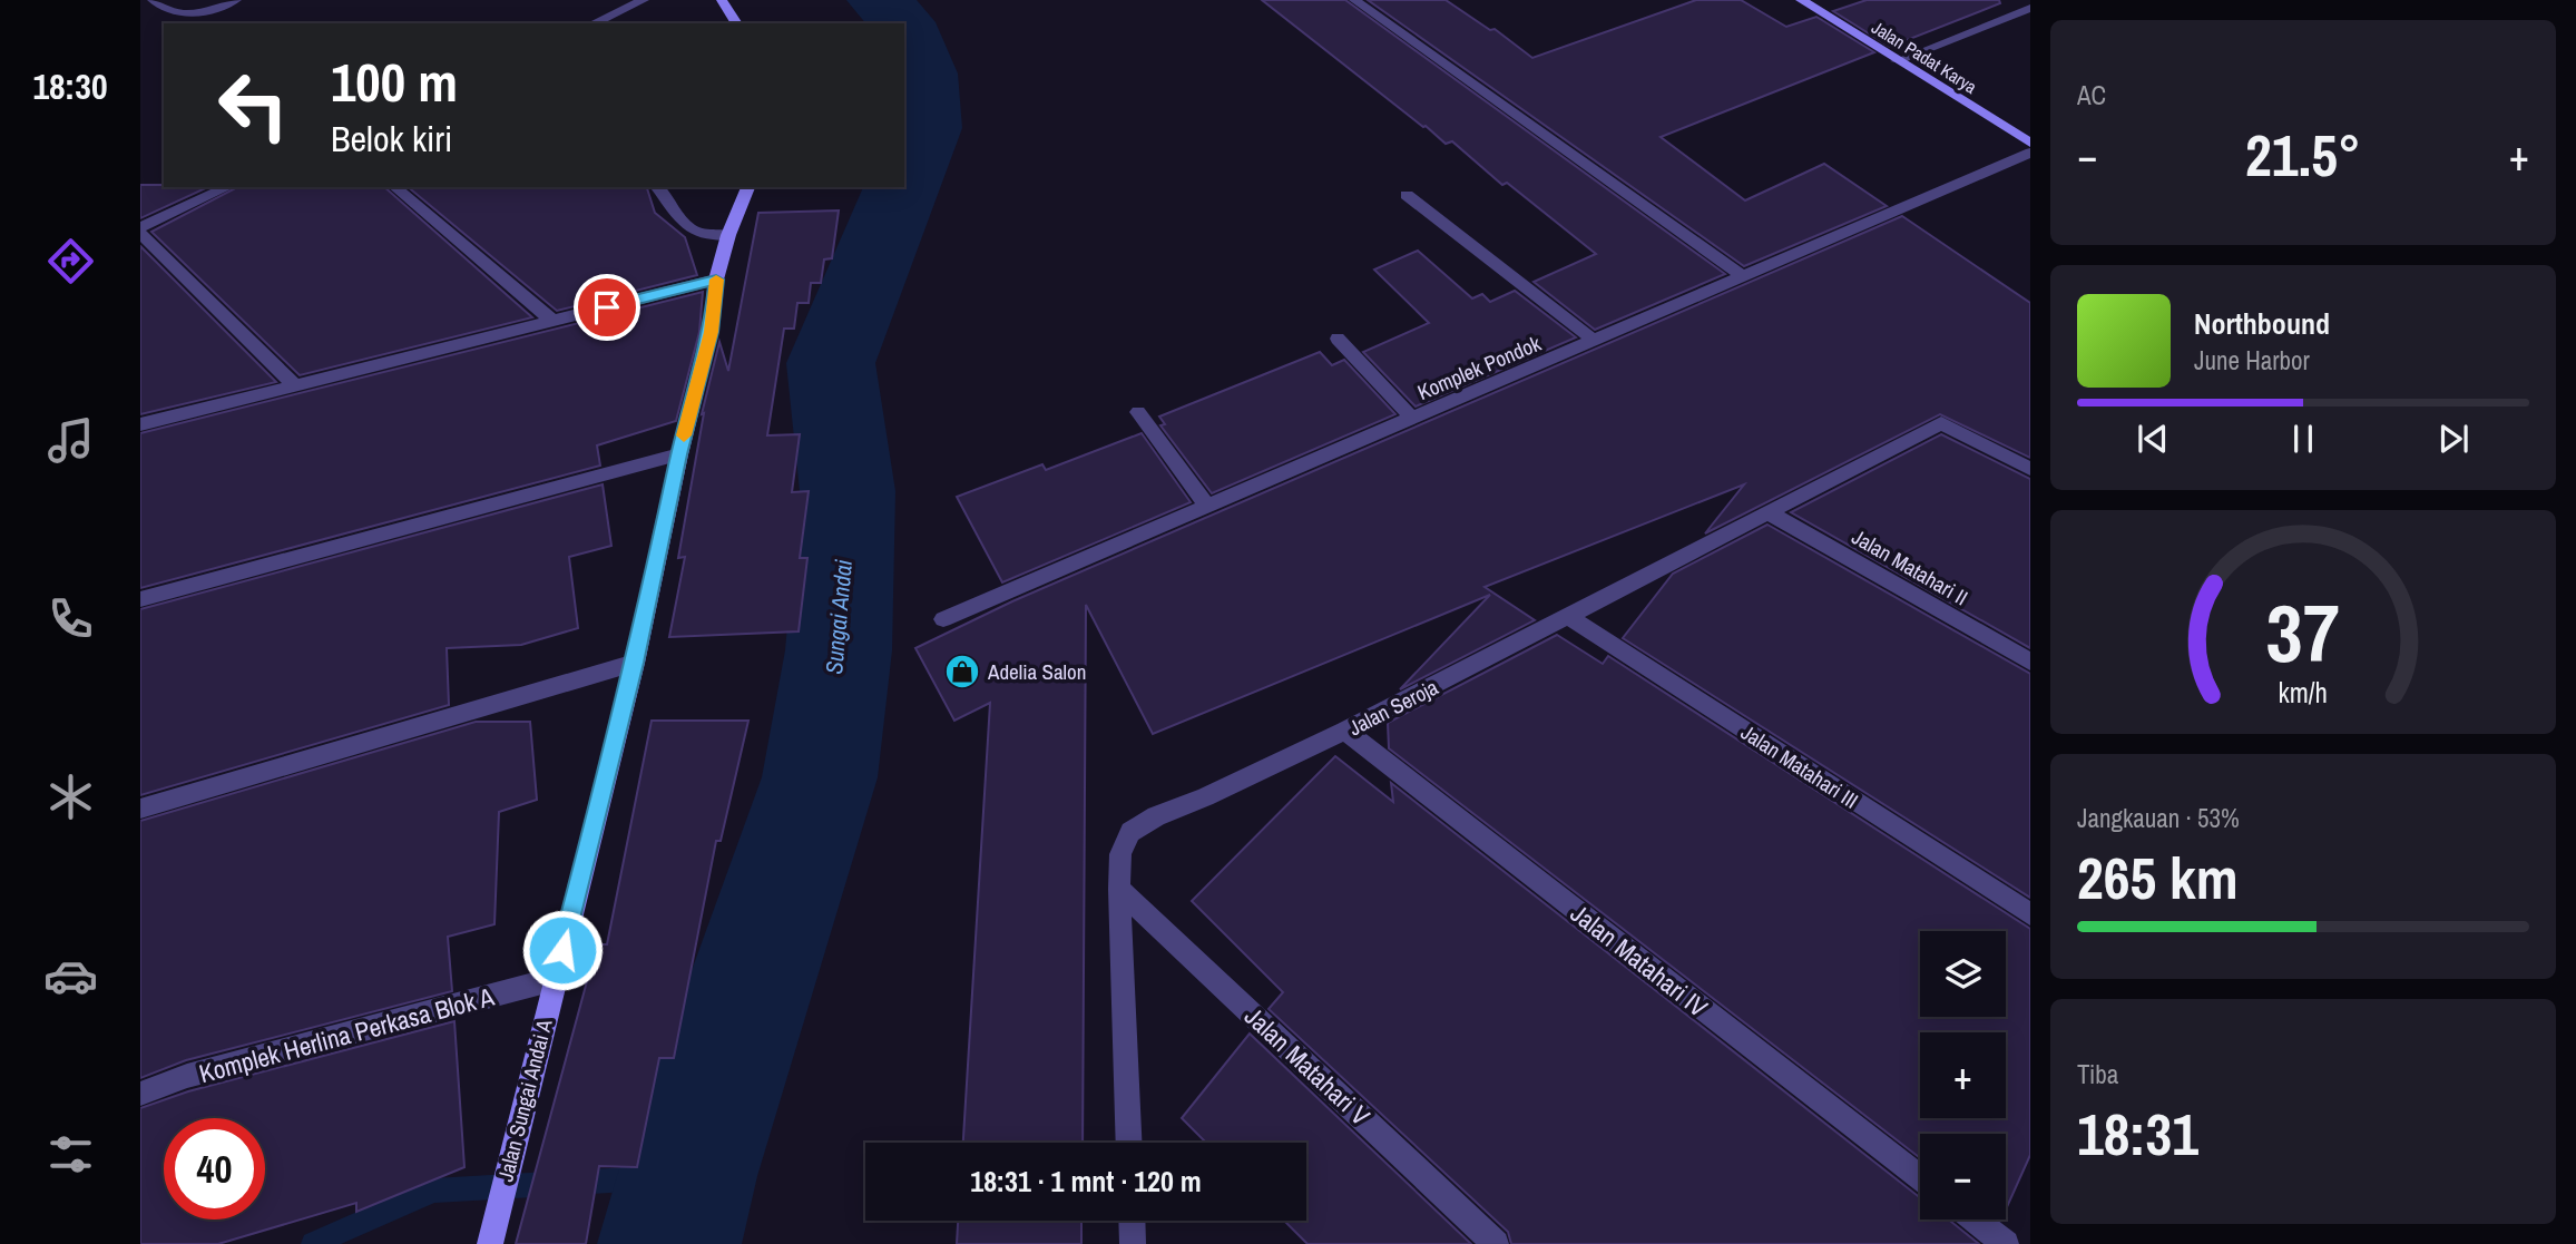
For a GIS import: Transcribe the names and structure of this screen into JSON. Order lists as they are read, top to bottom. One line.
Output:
{"streets":{"street":["Jalan Padat Karya","Komplek Pondok","Jalan Matahari II","Jalan Seroja","Jalan Matahari III","Jalan Matahari IV","Komplek Herlina Perkasa Blok A","Jalan Matahari V","Jalan Sungai Andai A"]},"crossings":[["Jalan Matahari II","Jalan Seroja"],["Jalan Seroja","Jalan Matahari III"],["Jalan Seroja","Jalan Matahari IV"],["Jalan Seroja","Jalan Matahari V"],["Komplek Herlina Perkasa Blok A","Jalan Sungai Andai A"]],"water":["Sungai Andai"],"places":{"shop":["Adelia Salon"]},"page":{"tabs":"18:30","tile":["AC",["Jangkauan · 53%","265 km"],["Tiba","18:31"]],"turn":["100 m","Belok kiri"],"heat":["−","21.5°","+"],"song":["Northbound","June Harbor"],"map_buttons":["+","−"],"limit":"40","trip":"18:31 · 1 mnt · 120 m","gauge":["37","km/h"]}}
